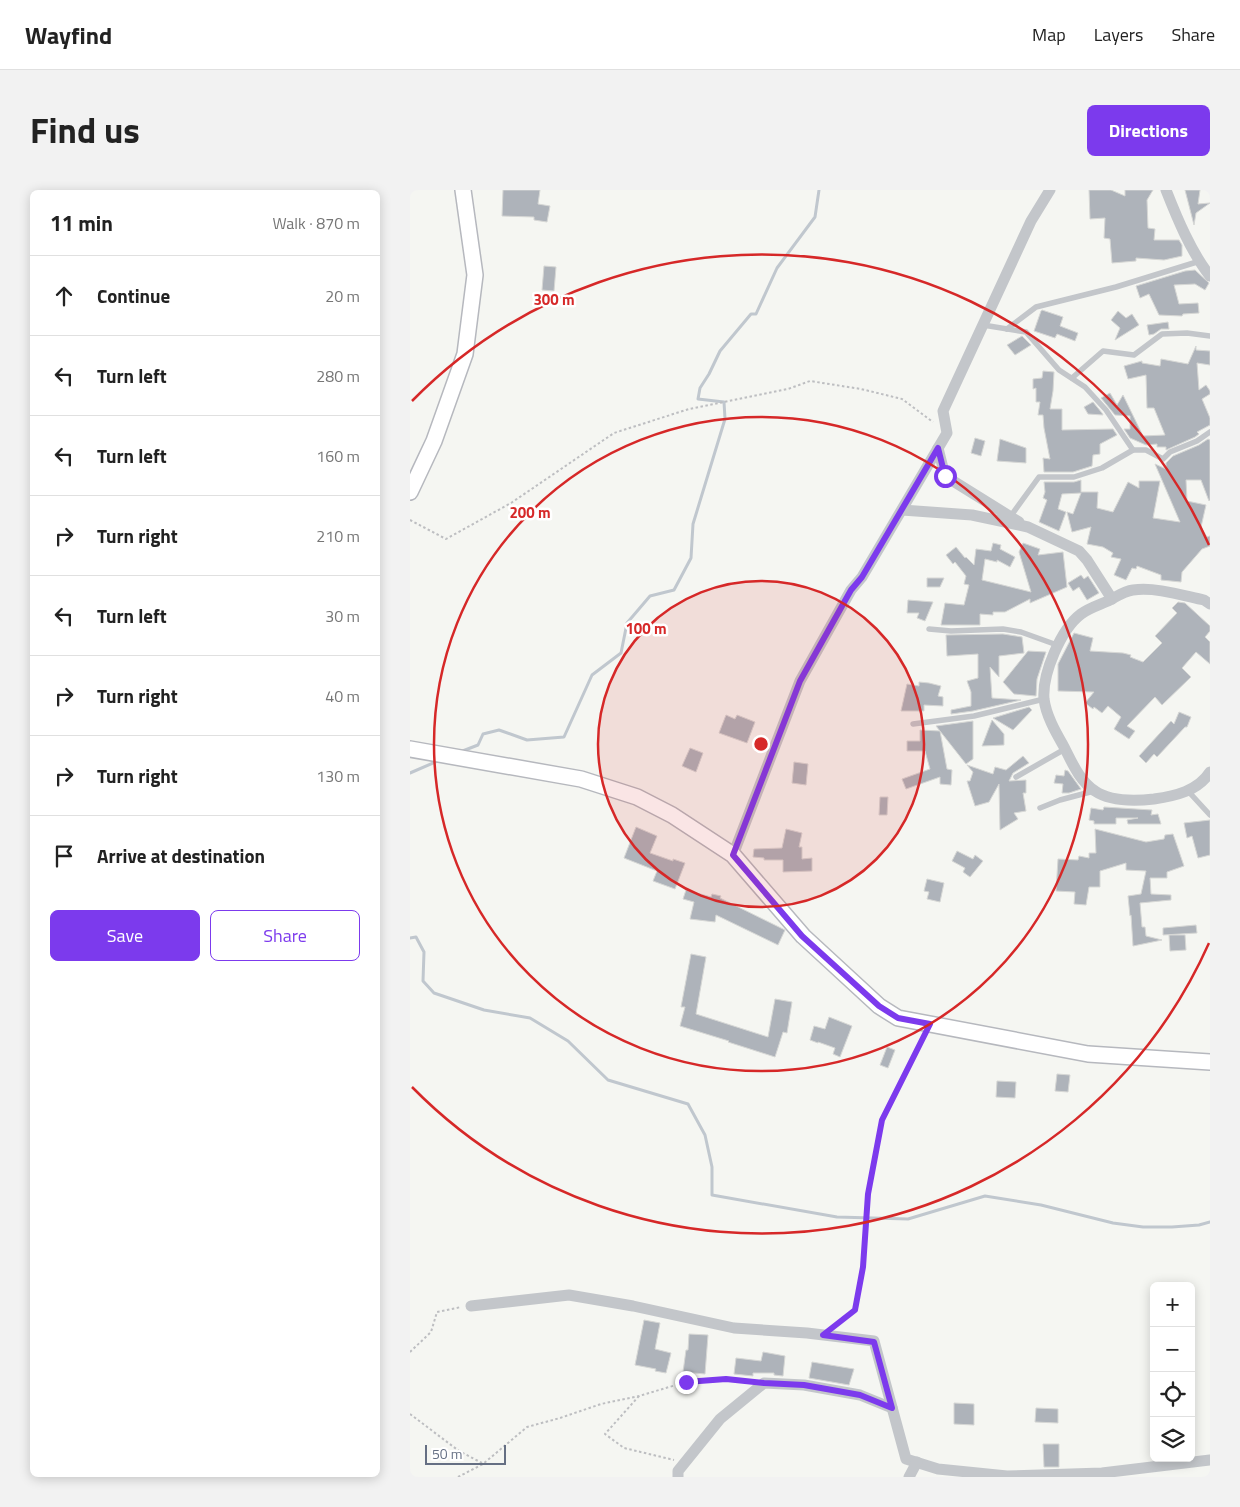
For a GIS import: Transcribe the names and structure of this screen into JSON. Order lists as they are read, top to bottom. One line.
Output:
{"scale_bar":"50 m","page":{"header":"Wayfind","nav":["Map","Layers","Share"],"title":"Find us","buttons":["Directions",["Save","Share"]],"heading":["11 min","Walk · 870 m"],"list":[["Continue","20 m"],["Turn left","280 m"],["Turn left","160 m"],["Turn right","210 m"],["Turn left","30 m"],["Turn right","40 m"],["Turn right","130 m"],"Arrive at destination"],"map_buttons":["+","−"],"scale":"50 m"},"rings":["300 m","200 m","100 m"]}
